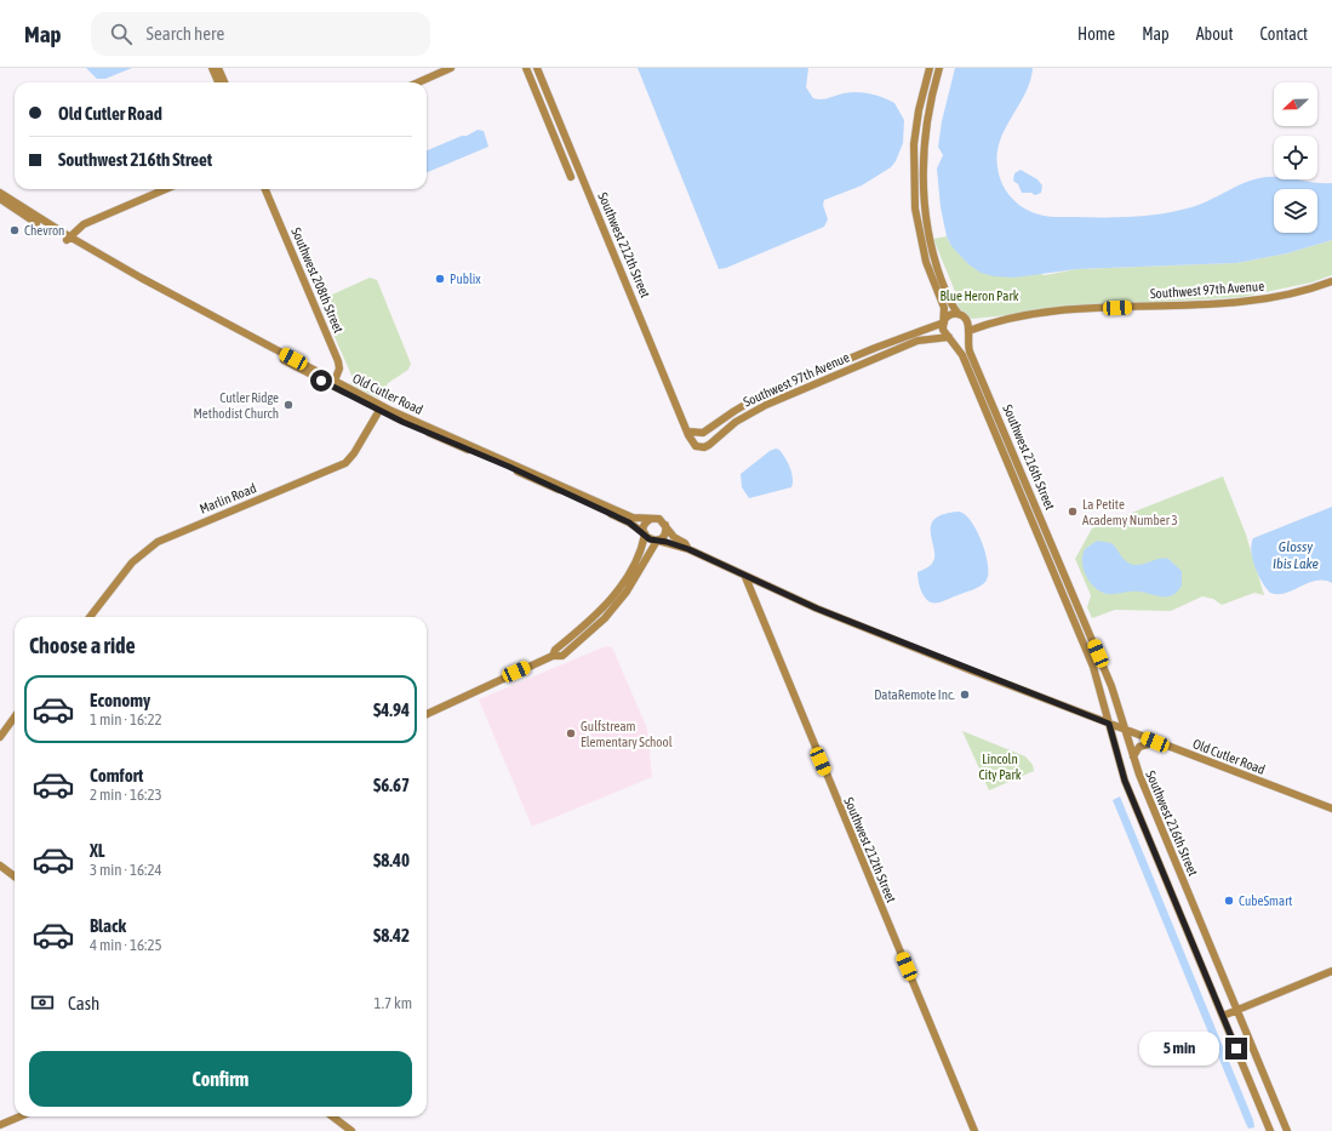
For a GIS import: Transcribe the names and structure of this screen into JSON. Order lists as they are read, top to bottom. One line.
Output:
{"streets":{"street":["Southwest 212th Street","Southwest 208th Street","Southwest 97th Avenue","Old Cutler Road","Southwest 216th Street","Marlin Road"]},"crossings":[["Southwest 212th Street","Southwest 97th Avenue"],["Southwest 212th Street","Old Cutler Road"],["Southwest 208th Street","Old Cutler Road"],["Southwest 97th Avenue","Southwest 216th Street"],["Old Cutler Road","Southwest 216th Street"],["Old Cutler Road","Marlin Road"]],"water":["Glossy Ibis Lake"],"parks":["Blue Heron Park","Lincoln City Park"],"places":["Chevron","Publix","Cutler Ridge Methodist Church","La Petite Academy Number 3","DataRemote Inc.","Gulfstream Elementary School","CubeSmart"],"north":"left","page":{"header":"Map","search":"Search here","nav":["Home","Map","About","Contact"],"banner":["Old Cutler Road","Southwest 216th Street"],"heading":"Choose a ride","list":[{"name":"Economy","note":"1 min · 16:22","value":"$4.94"},{"name":"Comfort","note":"2 min · 16:23","value":"$6.67"},{"name":"XL","note":"3 min · 16:24","value":"$8.40"},{"name":"Black","note":"4 min · 16:25","value":"$8.42"}],"pay":["Cash","1.7 km"],"bubble":"5 min","buttons":"Confirm"}}
